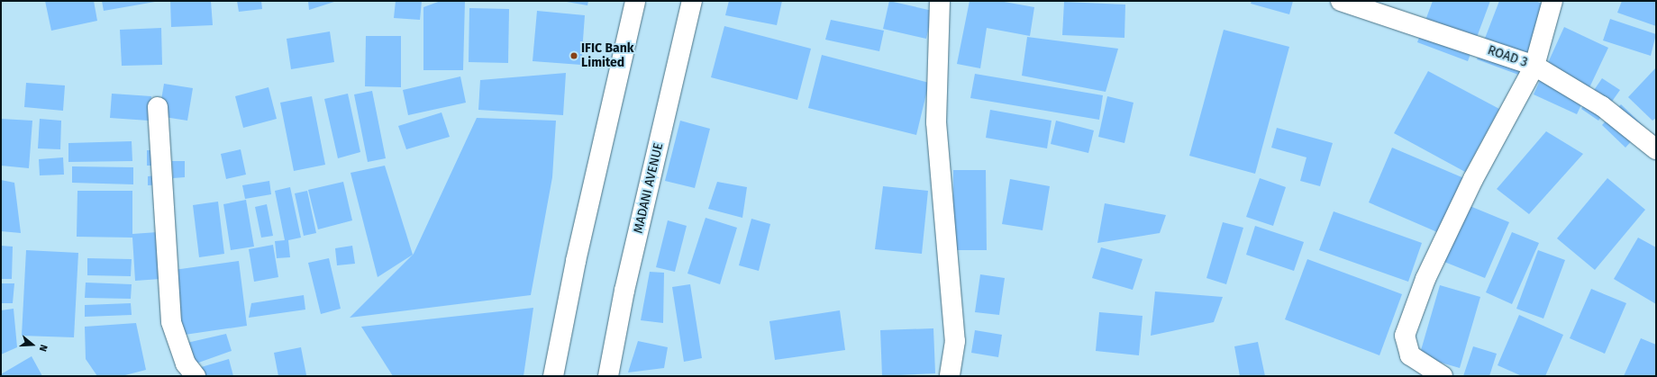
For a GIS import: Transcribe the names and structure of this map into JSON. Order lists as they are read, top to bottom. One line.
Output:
{"streets":{"street":["ROAD 3","MADANI AVENUE"]},"places":["IFIC Bank Limited"],"north":"right"}
